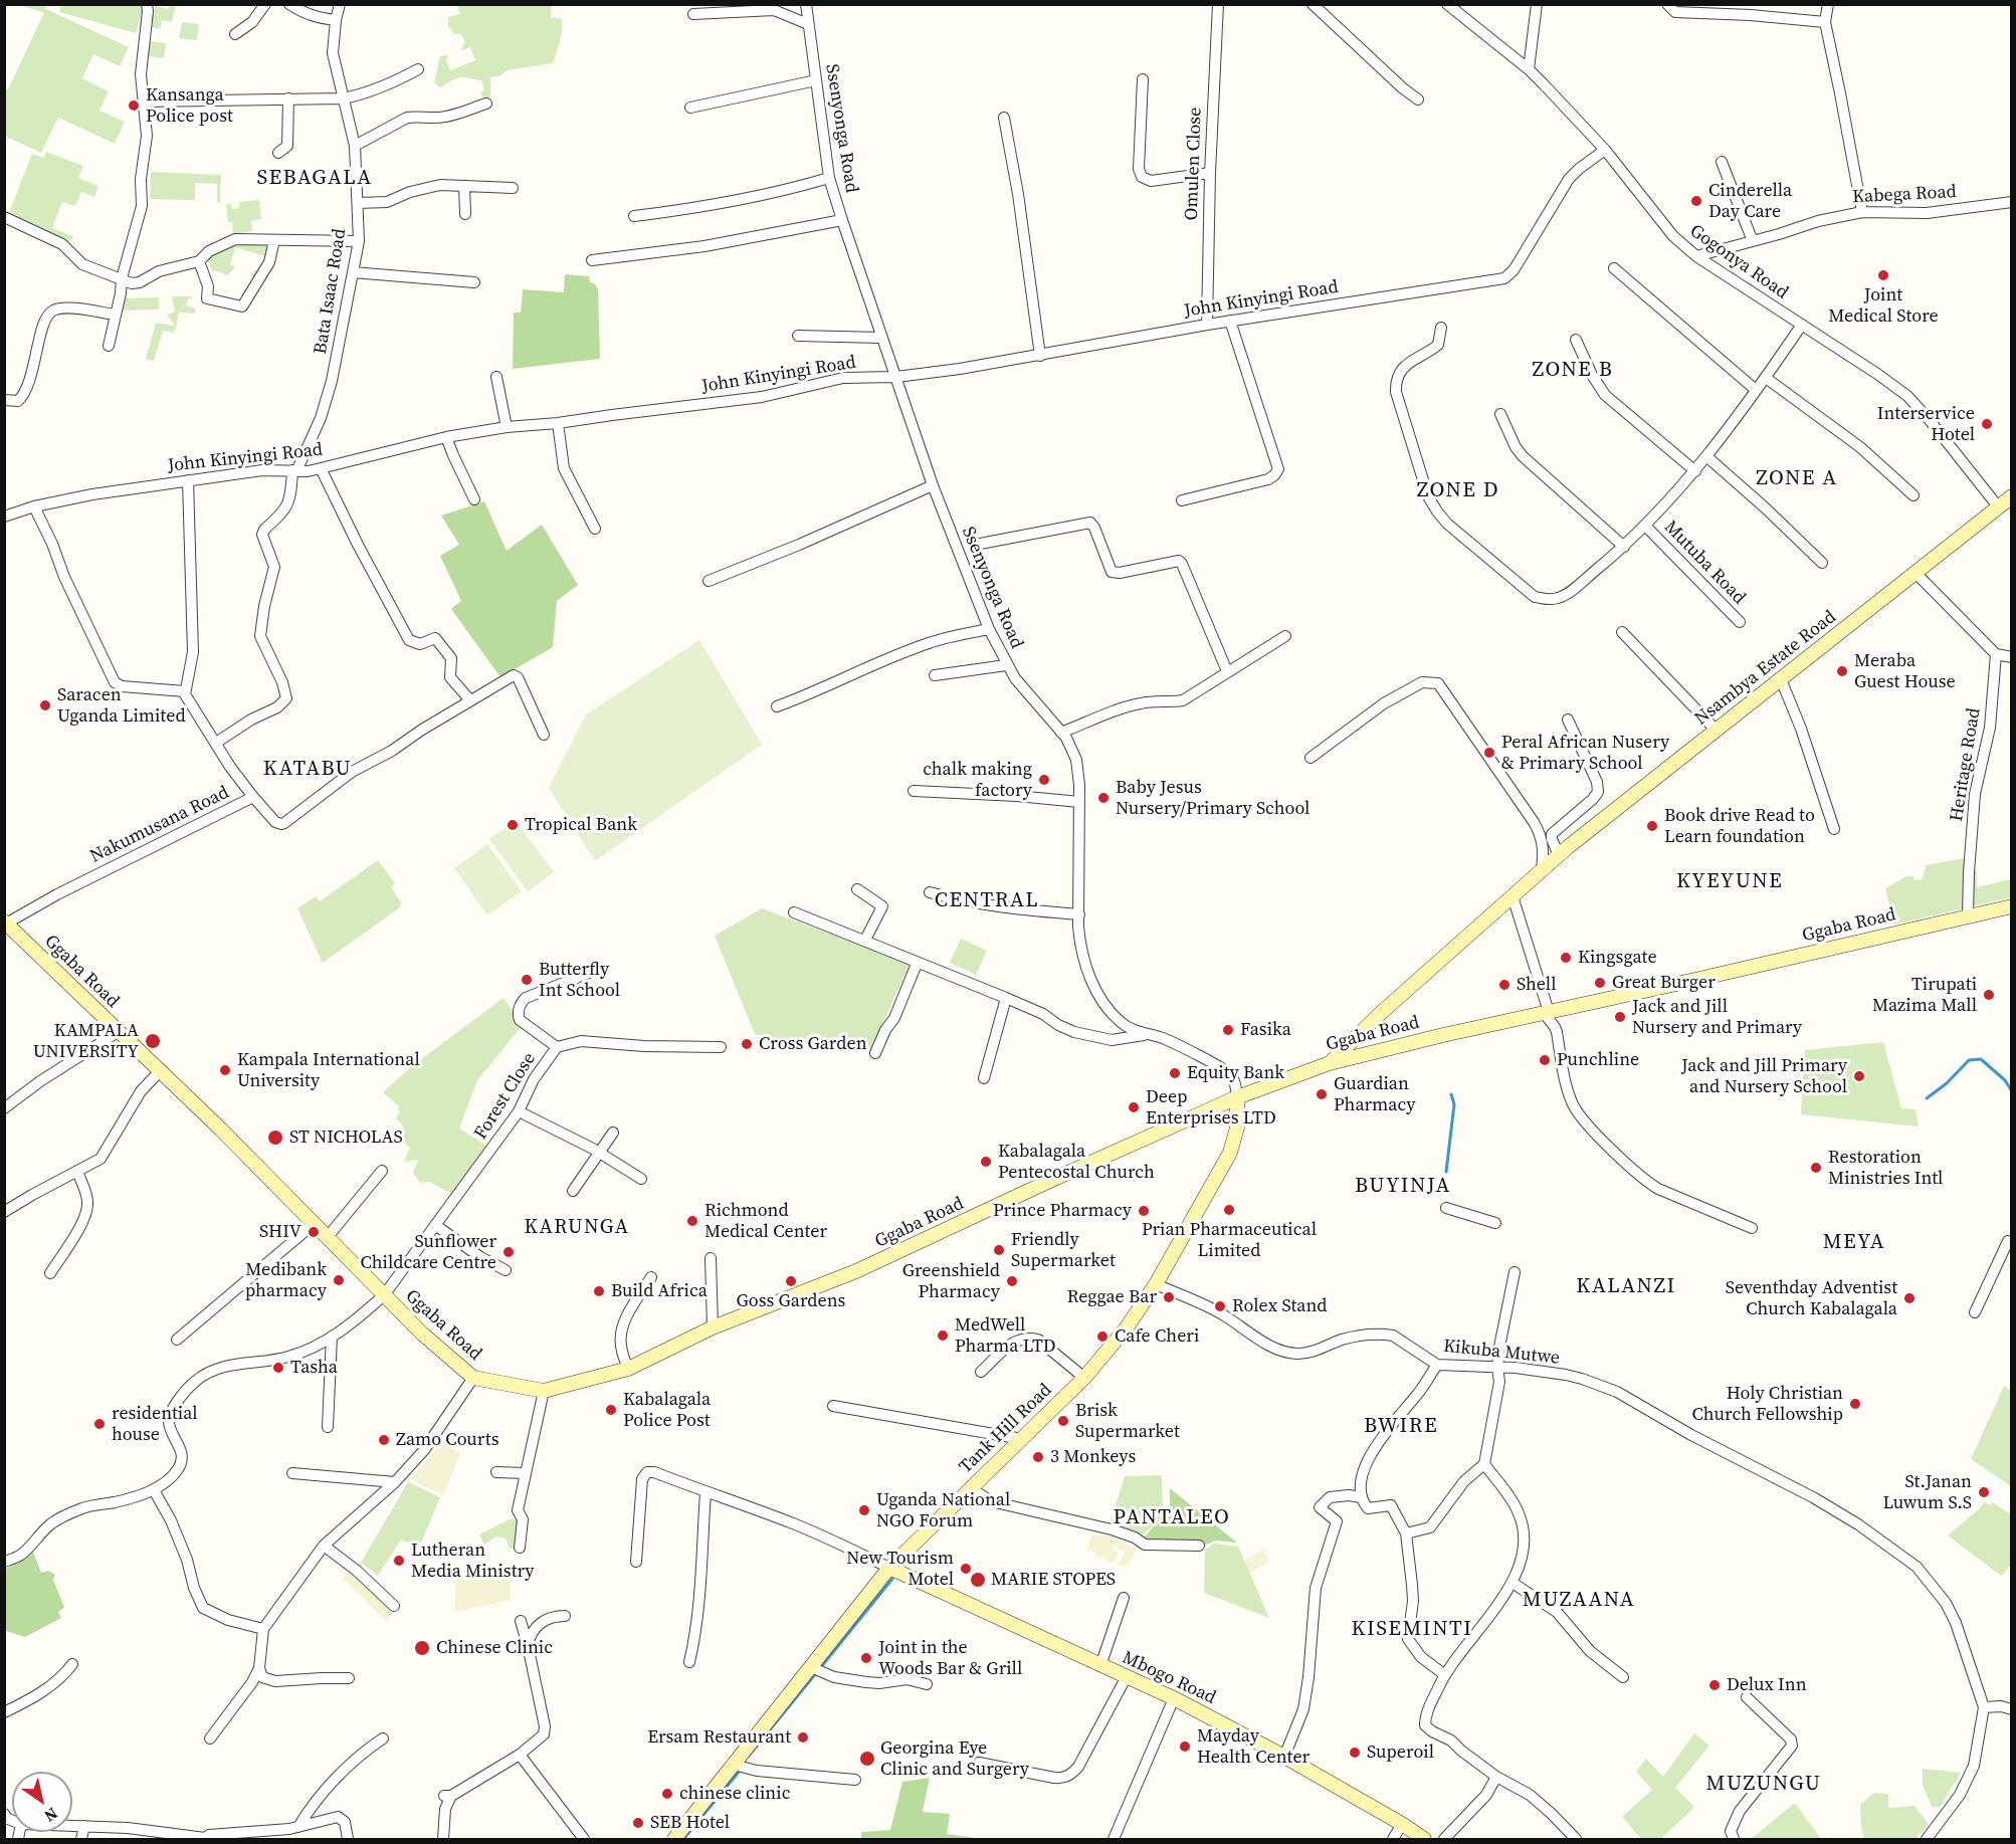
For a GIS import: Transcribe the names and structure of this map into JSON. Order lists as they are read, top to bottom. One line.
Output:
{"streets":{"street":["Ssenyonga Road","Omulen Close","Kabega Road","Gogonya Road","Bata Isaac Road","John Kinyingi Road","Mutuba Road","Nsambya Estate Road","Heritage Road","Nakumusana Road","Ggaba Road","Forest Close","Kikuba Mutwe","Tank Hill Road","Mbogo Road"]},"crossings":[["Ssenyonga Road","John Kinyingi Road"],["Ssenyonga Road","Ggaba Road"],["Ssenyonga Road","Tank Hill Road"],["Omulen Close","John Kinyingi Road"],["Kabega Road","Gogonya Road"],["Gogonya Road","John Kinyingi Road"],["Gogonya Road","Nsambya Estate Road"],["Bata Isaac Road","John Kinyingi Road"],["Nsambya Estate Road","Ggaba Road"],["Heritage Road","Ggaba Road"],["Nakumusana Road","Ggaba Road"],["Ggaba Road","Forest Close"],["Ggaba Road","Tank Hill Road"],["Kikuba Mutwe","Tank Hill Road"],["Tank Hill Road","Mbogo Road"]],"districts":["SEBAGALA","ZONE B","ZONE A","ZONE D","KATABU","KYEYUNE","CENTRAL","BUYINJA","KARUNGA","MEYA","KALANZI","BWIRE","PANTALEO","MUZAANA","KISEMINTI","MUZUNGU"],"places":["Kansanga Police post","Cinderella Day Care","Joint Medical Store","Interservice Hotel","Meraba Guest House","Saracen Uganda Limited","Peral African Nusery & Primary School","chalk making factory","Baby Jesus Nursery/Primary School","Tropical Bank","Book drive Read to Learn foundation","Kingsgate","Butterfly Int School","Great Burger","Shell","Tirupati Mazima Mall","Jack and Jill Nursery and Primary","Fasika","KAMPALA UNIVERSITY","Cross Garden","Punchline","Kampala International University","Equity Bank","Jack and Jill Primary and Nursery School","Guardian Pharmacy","Deep Enterprises LTD","ST NICHOLAS","Kabalagala Pentecostal Church","Restoration Ministries Intl","Prian Pharmaceutical Limited","Prince Pharmacy","Richmond Medical Center","SHIV","Friendly Supermarket","Sunflower Childcare Centre","Medibank pharmacy","Goss Gardens","Greenshield Pharmacy","Build Africa","Reggae Bar","Seventhday Adventist Church Kabalagala","Rolex Stand","MedWell Pharma LTD","Cafe Cheri","Tasha","Holy Christian Church Fellowship","Kabalagala Police Post","Brisk Supermarket","residential house","Zamo Courts","3 Monkeys","St.Janan Luwum S.S","Uganda National NGO Forum","Lutheran Media Ministry","New Tourism Motel","MARIE STOPES","Chinese Clinic","Joint in the Woods Bar & Grill","Delux Inn","Ersam Restaurant","Mayday Health Center","Superoil","Georgina Eye Clinic and Surgery","chinese clinic","SEB Hotel"],"north":"bottom right"}
